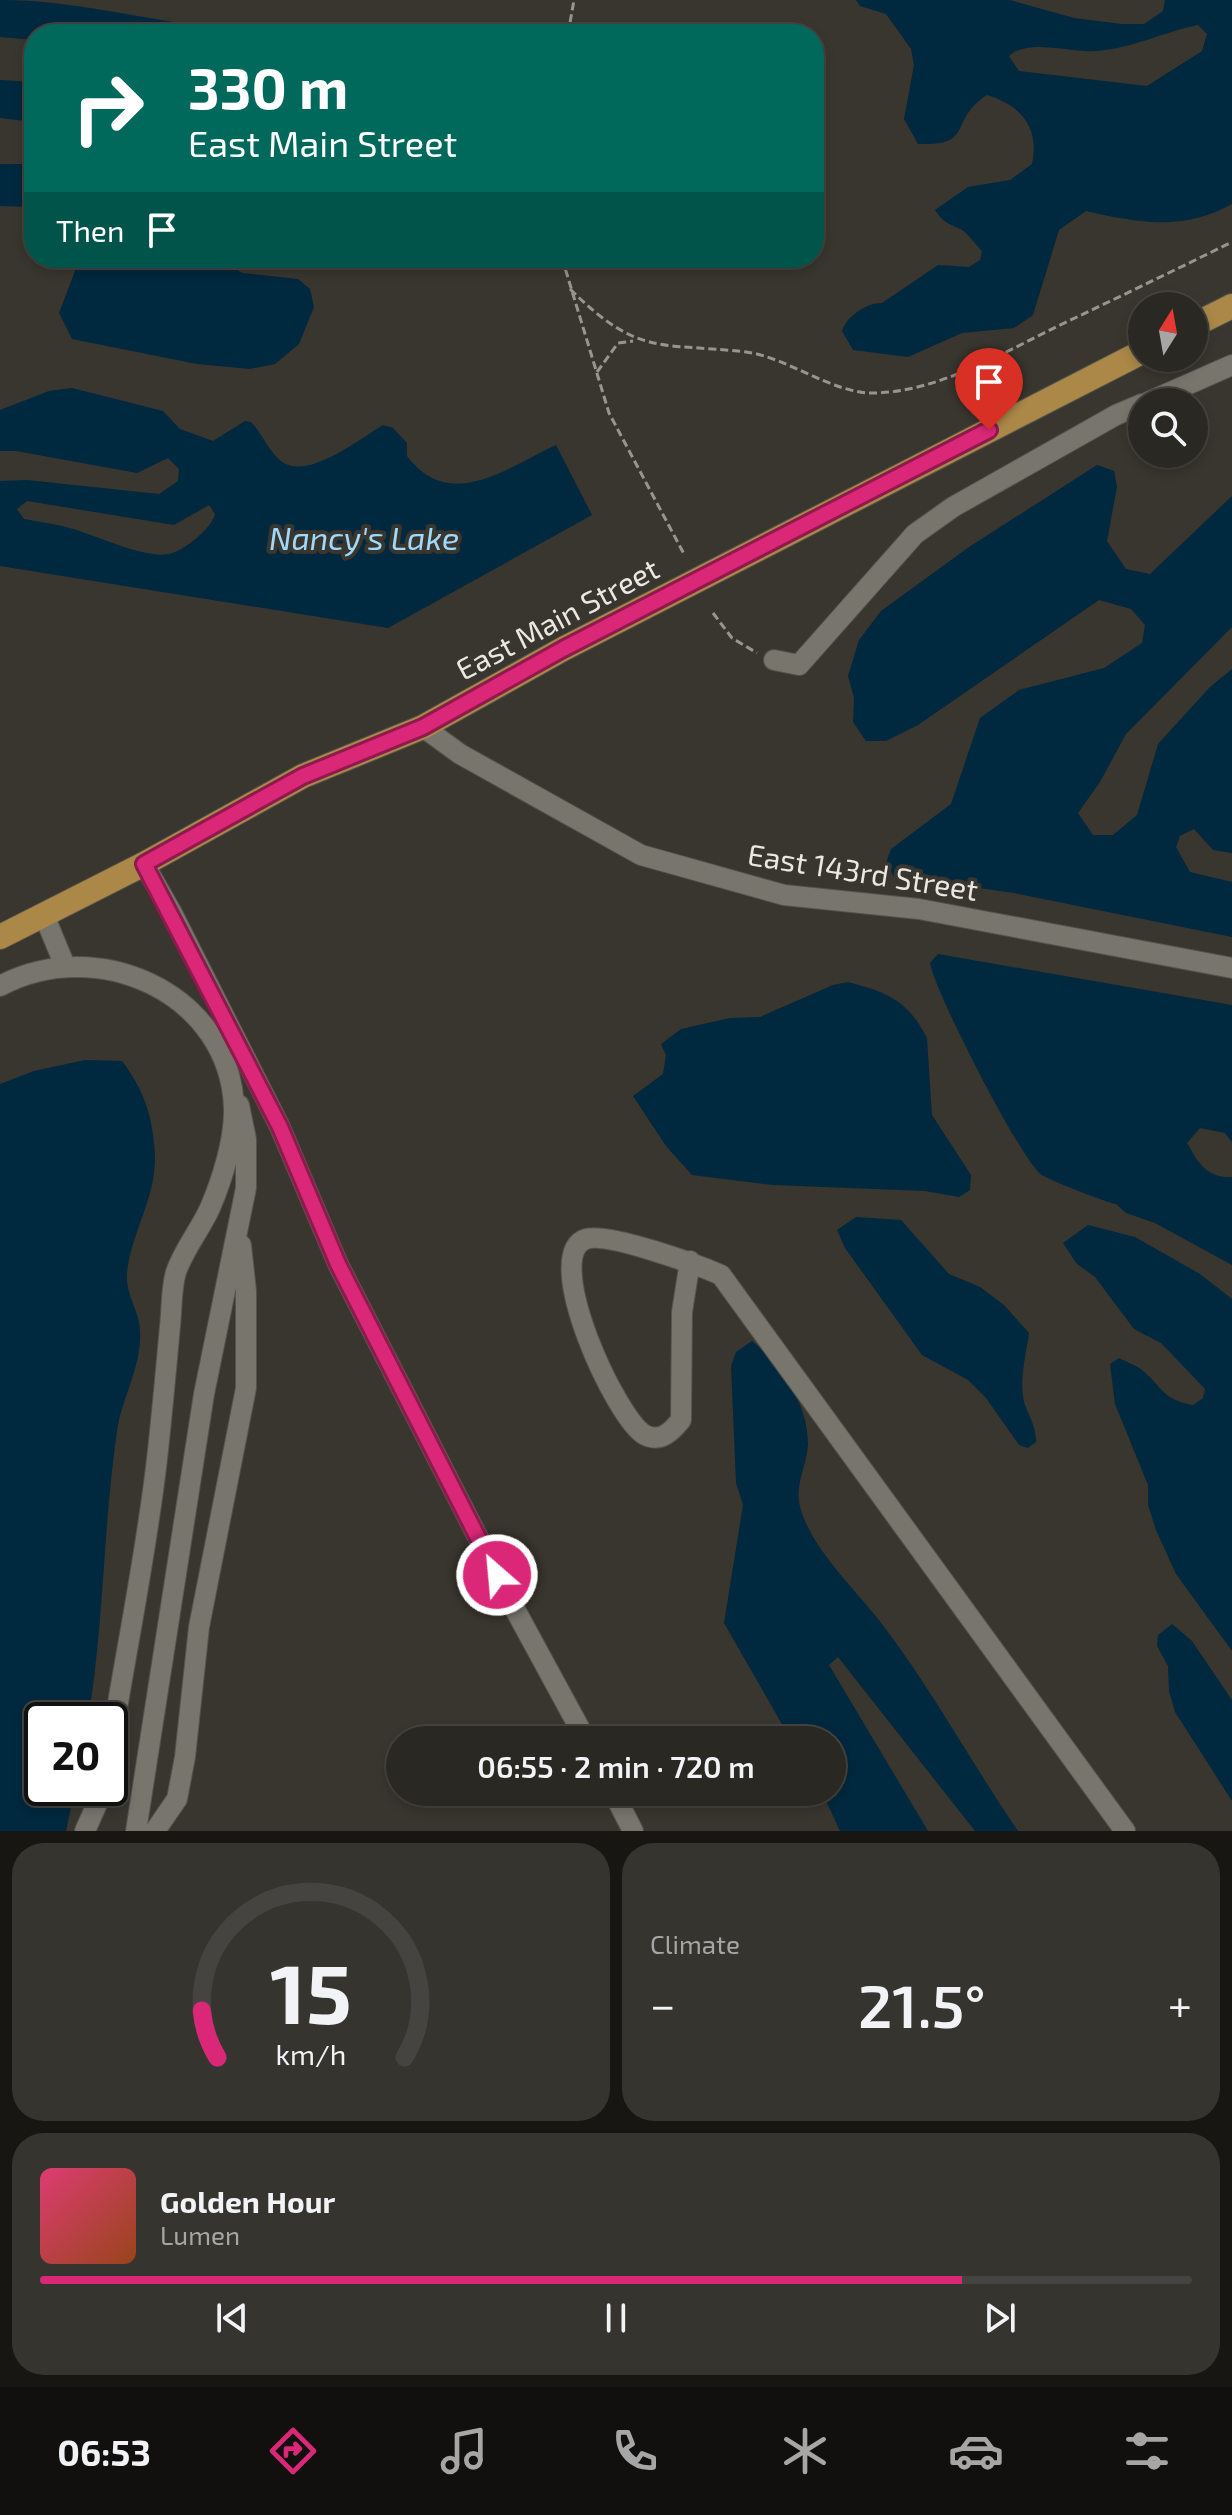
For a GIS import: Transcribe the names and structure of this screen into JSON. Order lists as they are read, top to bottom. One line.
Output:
{"streets":{"main road":["East Main Street"],"street":["East 143rd Street"]},"crossings":[["East Main Street","East 143rd Street"]],"water":["Nancy's Lake"],"north":"top","page":{"turn":["330 m","East Main Street"],"then":"Then","limit":"20","trip":"06:55 · 2 min · 720 m","tile":"Climate","heat":["−","21.5°","+"],"song":["Golden Hour","Lumen"],"tabs":"06:53","gauge":["15","km/h"]}}
